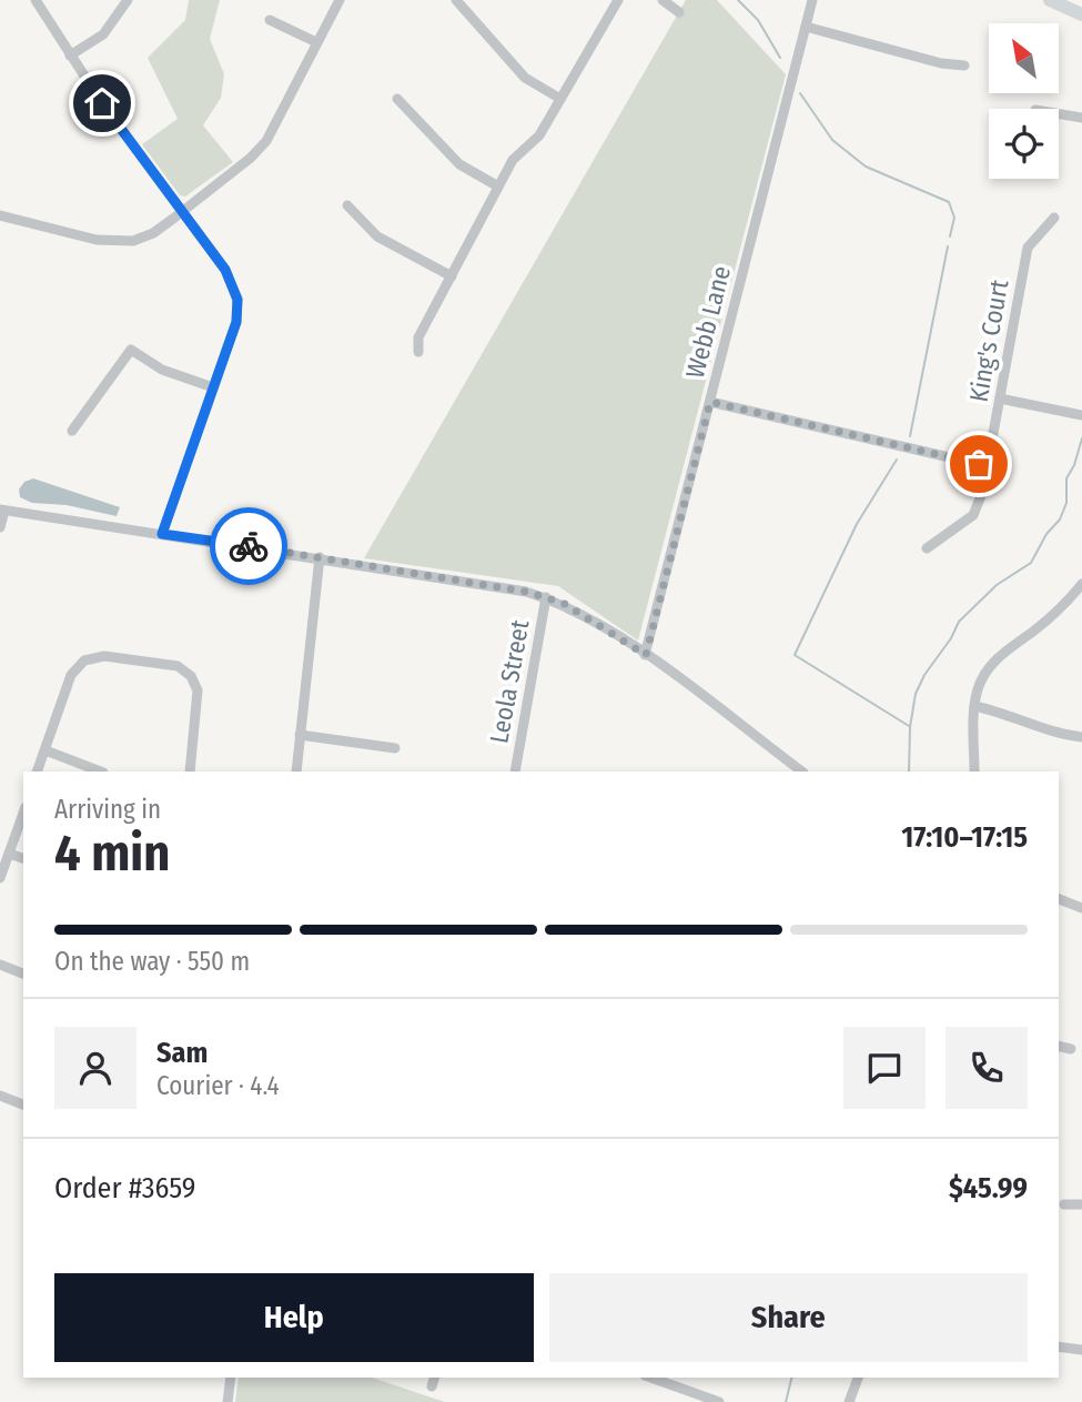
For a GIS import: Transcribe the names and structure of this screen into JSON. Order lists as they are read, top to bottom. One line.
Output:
{"streets":{"street":["Webb Lane","King's Court","Leola Street"]},"north":"top left","page":{"heading":["4 min","Arriving in","17:10–17:15"],"panel":["Sam","Courier · 4.4","Order #3659","$45.99"],"bar":"On the way · 550 m","buttons":["Help","Share"]}}
